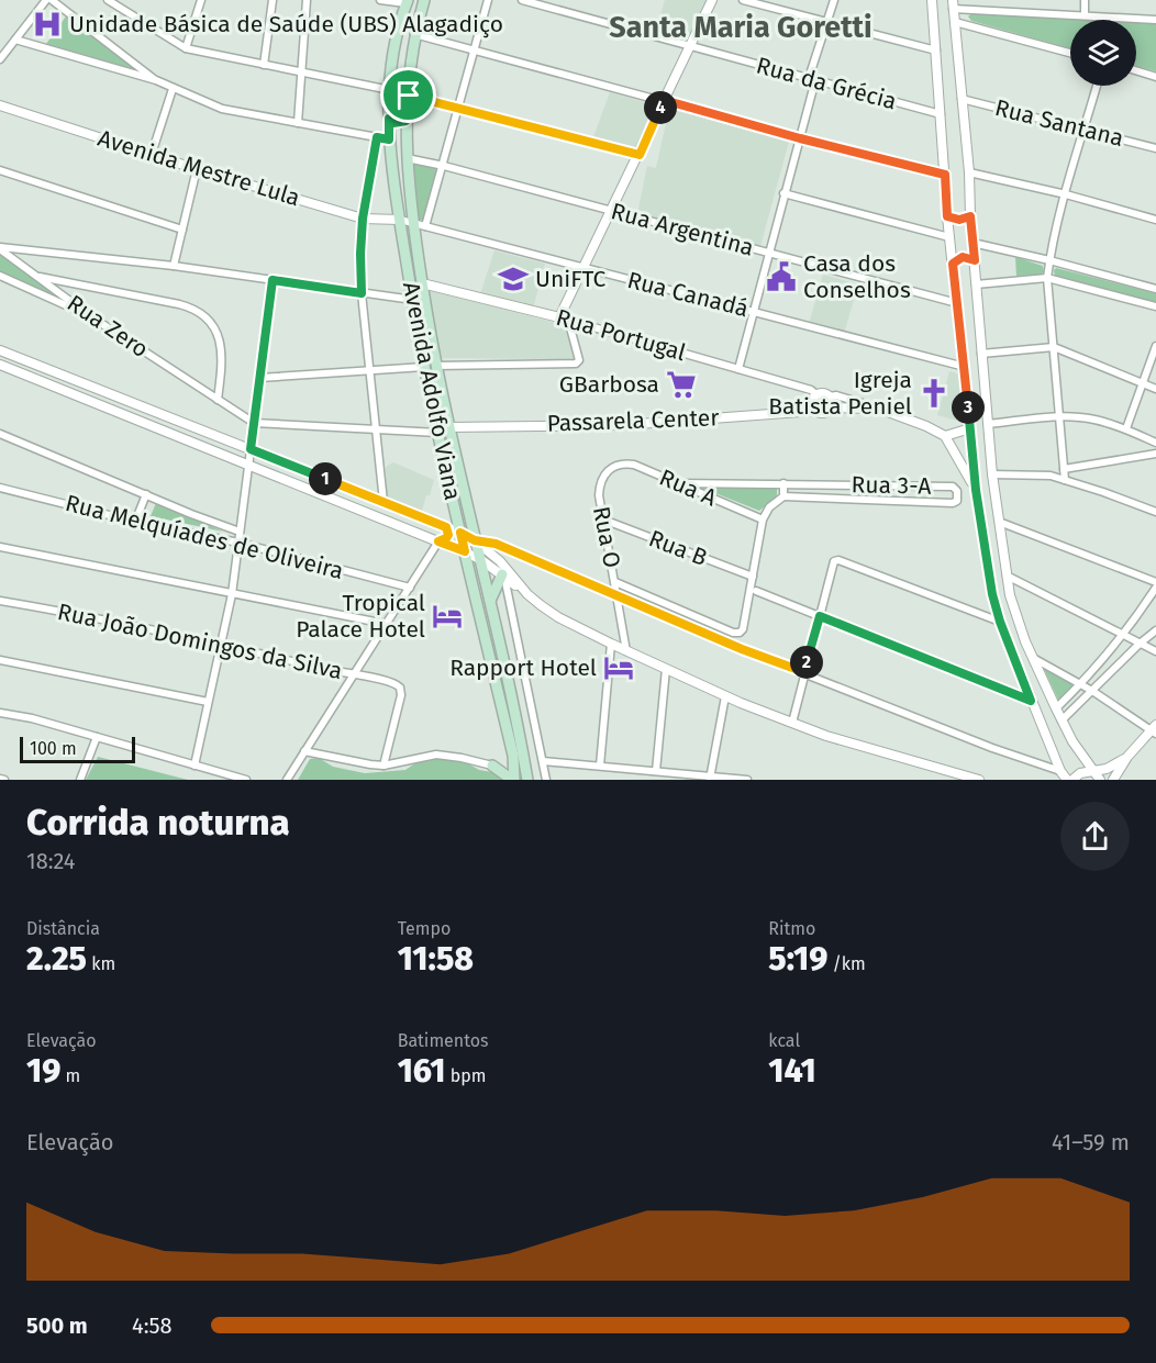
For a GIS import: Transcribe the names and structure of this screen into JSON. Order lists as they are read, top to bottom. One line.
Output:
{"streets":{"main road":["Avenida Adolfo Viana"],"street":["Rua da Grécia","Rua Santana","Avenida Mestre Lula","Rua Argentina","Rua Canadá","Rua Zero","Rua Portugal","Passarela Center","Rua 3-A","Rua A","Rua Melquíades de Oliveira","Rua O","Rua B","Rua João Domingos da Silva"]},"crossings":[["Avenida Mestre Lula","Rua Canadá"],["Avenida Mestre Lula","Avenida Adolfo Viana"],["Rua Argentina","Avenida Adolfo Viana"],["Rua Canadá","Avenida Adolfo Viana"],["Rua Portugal","Avenida Adolfo Viana"],["Rua Portugal","Passarela Center"],["Avenida Adolfo Viana","Passarela Center"],["Rua 3-A","Rua A"],["Rua A","Rua O"],["Rua O","Rua B"]],"districts":["Santa Maria Goretti"],"places":{"hospital":["Unidade Básica de Saúde (UBS) Alagadiço"],"public building":["Casa dos Conselhos"],"school or university":["UniFTC"],"supermarket":["GBarbosa"],"church":["Igreja Batista Peniel"],"hotel":["Tropical Palace Hotel","Rapport Hotel"]},"scale_bar":"100 m","page":{"pins":["4","3","1","2"],"scale":"100 m","heading":["Corrida noturna","18:24"],"stats":[["Distância","2.25 km"],["Tempo","11:58"],["Ritmo","5:19 /km"],["Elevação","19 m"],["Batimentos","161 bpm"],["kcal","141"]],"chart":["Elevação","41–59 m"],"list":[{"name":"500 m","note":"4:58"}]}}
